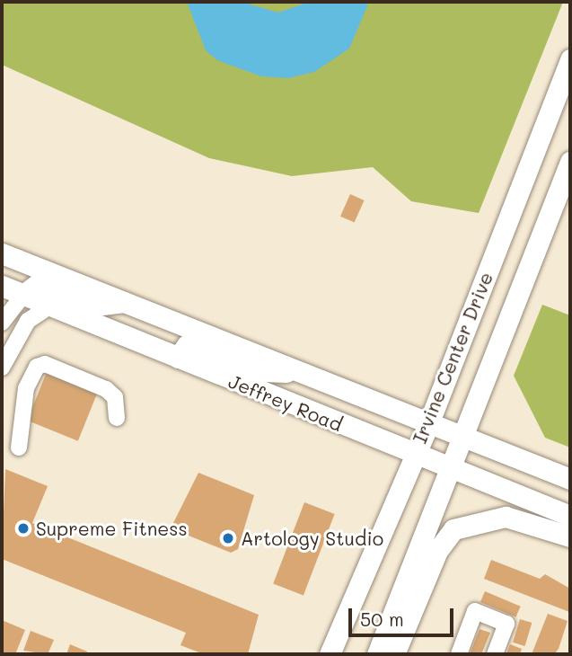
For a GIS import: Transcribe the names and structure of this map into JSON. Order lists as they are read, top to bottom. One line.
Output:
{"streets":{"main road":["Irvine Center Drive","Jeffrey Road"]},"crossings":[["Irvine Center Drive","Jeffrey Road"]],"places":["Supreme Fitness","Artology Studio"],"scale_bar":"50 m"}
